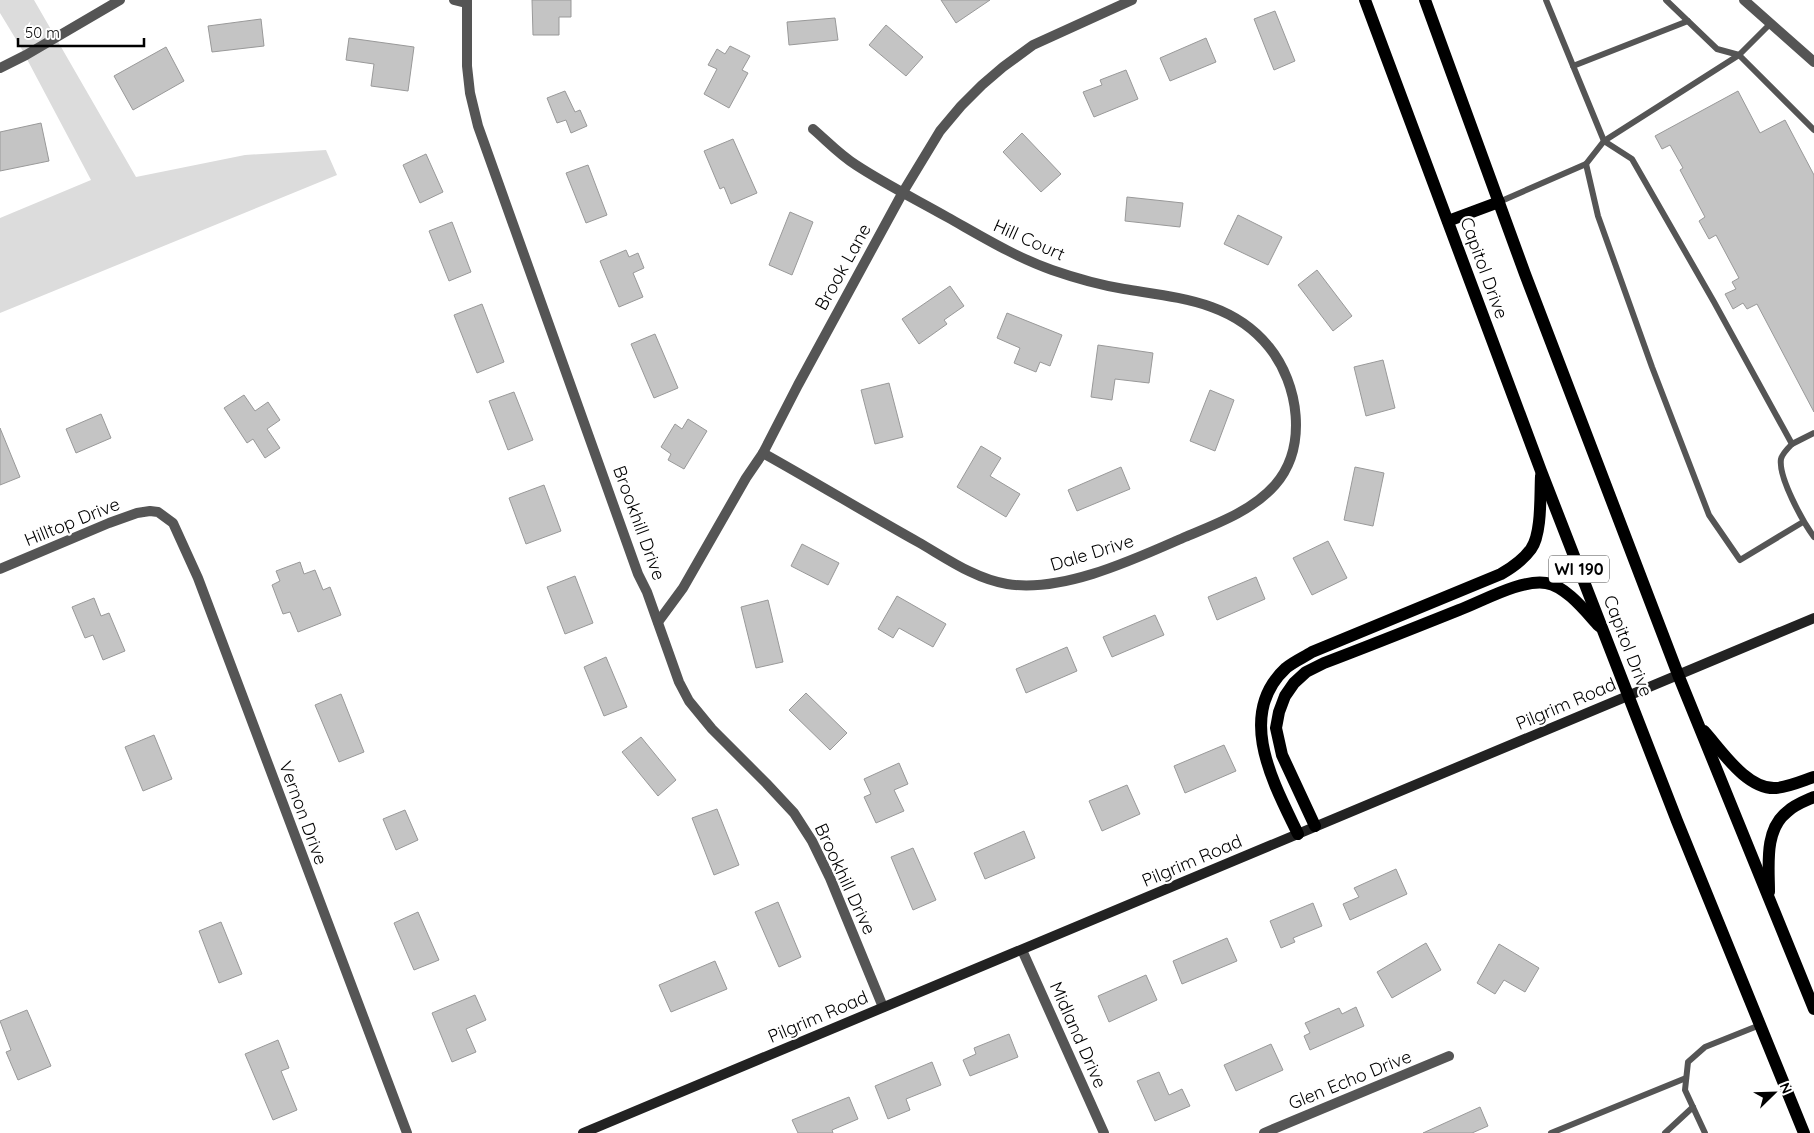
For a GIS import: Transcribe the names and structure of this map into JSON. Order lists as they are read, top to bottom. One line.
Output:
{"streets":{"main road":["Capitol Drive","WI 190","Pilgrim Road"],"street":["Hill Court","Brook Lane","Hilltop Drive","Brookhill Drive","Dale Drive","Vernon Drive","Midland Drive","Glen Echo Drive"]},"crossings":[["Hill Court","Brook Lane"],["Hill Court","Dale Drive"],["Brook Lane","Brookhill Drive"],["Brook Lane","Dale Drive"],["Hilltop Drive","Vernon Drive"],["Brookhill Drive","Pilgrim Road"],["Pilgrim Road","Midland Drive"]],"scale_bar":"50 m","north":"top right"}
